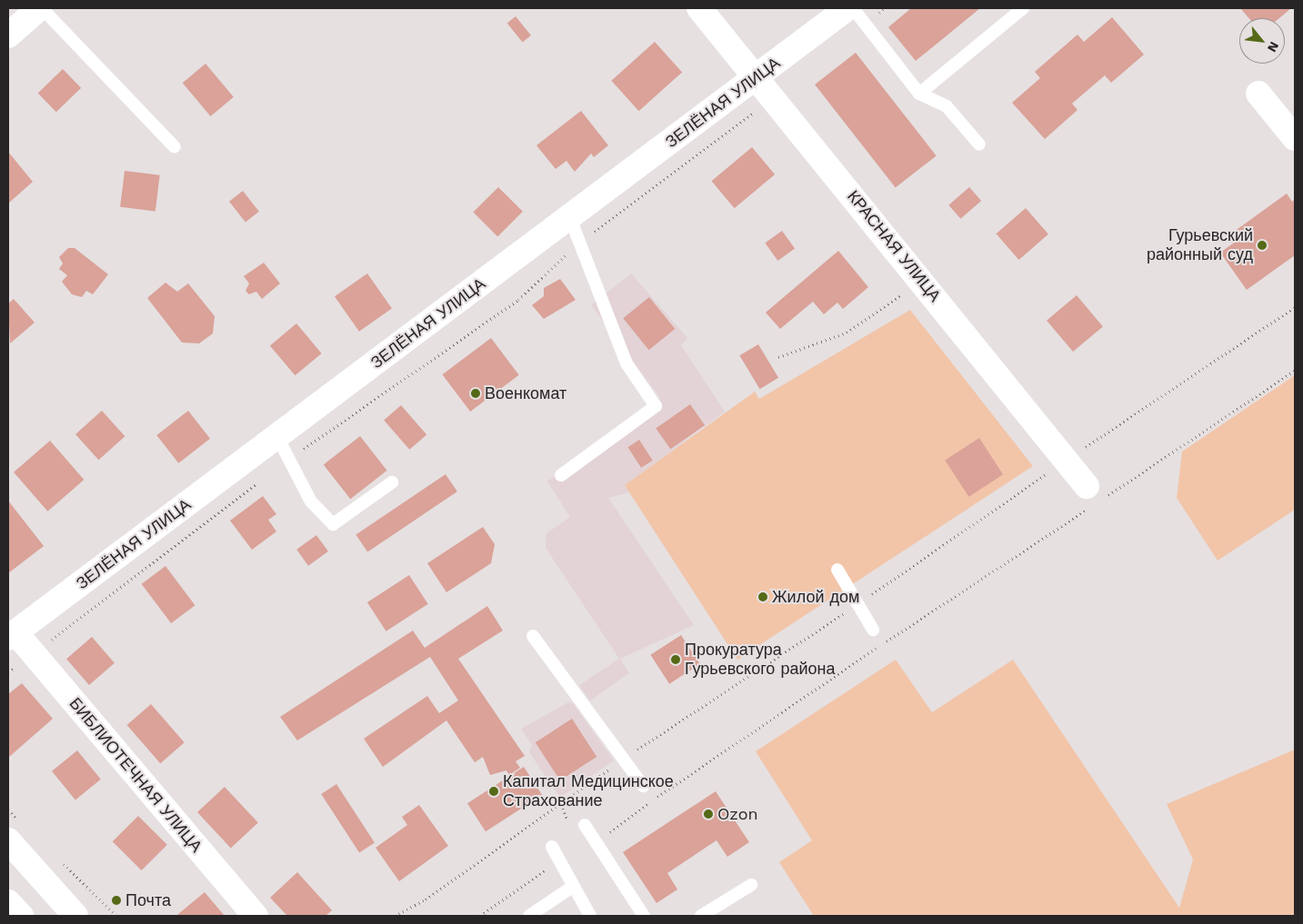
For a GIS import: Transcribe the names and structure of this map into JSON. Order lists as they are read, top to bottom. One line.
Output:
{"streets":{"street":["ЗЕЛЁНАЯ УЛИЦА","КРАСНАЯ УЛИЦА","БИБЛИОТЕЧНАЯ УЛИЦА"]},"crossings":[["ЗЕЛЁНАЯ УЛИЦА","КРАСНАЯ УЛИЦА"],["ЗЕЛЁНАЯ УЛИЦА","БИБЛИОТЕЧНАЯ УЛИЦА"]],"places":["Гурьевский районный суд","Военкомат","Жилой дом","Прокуратура Гурьевского района","Капитал Медицинское Страхование","Ozon","Почта"],"north":"bottom right"}
